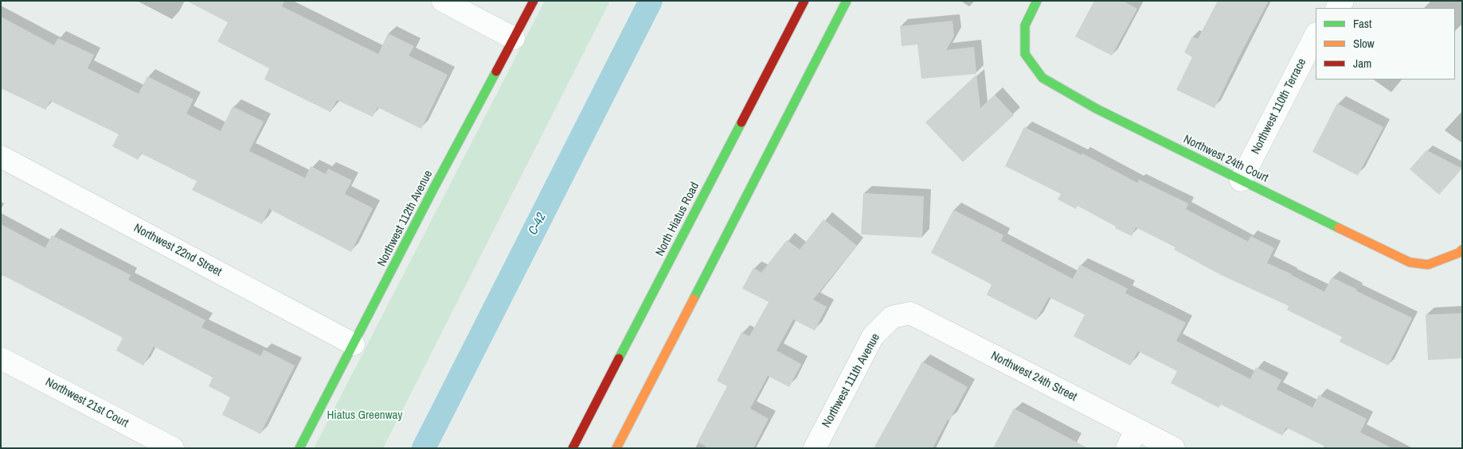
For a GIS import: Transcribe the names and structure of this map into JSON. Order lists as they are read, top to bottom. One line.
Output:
{"streets":{"street":["Northwest 110th Terrace","Northwest 24th Court","Northwest 112th Avenue","North Hiatus Road","Northwest 22nd Street","Northwest 24th Street","Northwest 111th Avenue","Northwest 21st Court"]},"crossings":[["Northwest 110th Terrace","Northwest 24th Court"],["Northwest 112th Avenue","Northwest 22nd Street"],["Northwest 24th Street","Northwest 111th Avenue"]],"water":["C-42"],"parks":["Hiatus Greenway"],"legend":["Fast","Slow","Jam"]}
